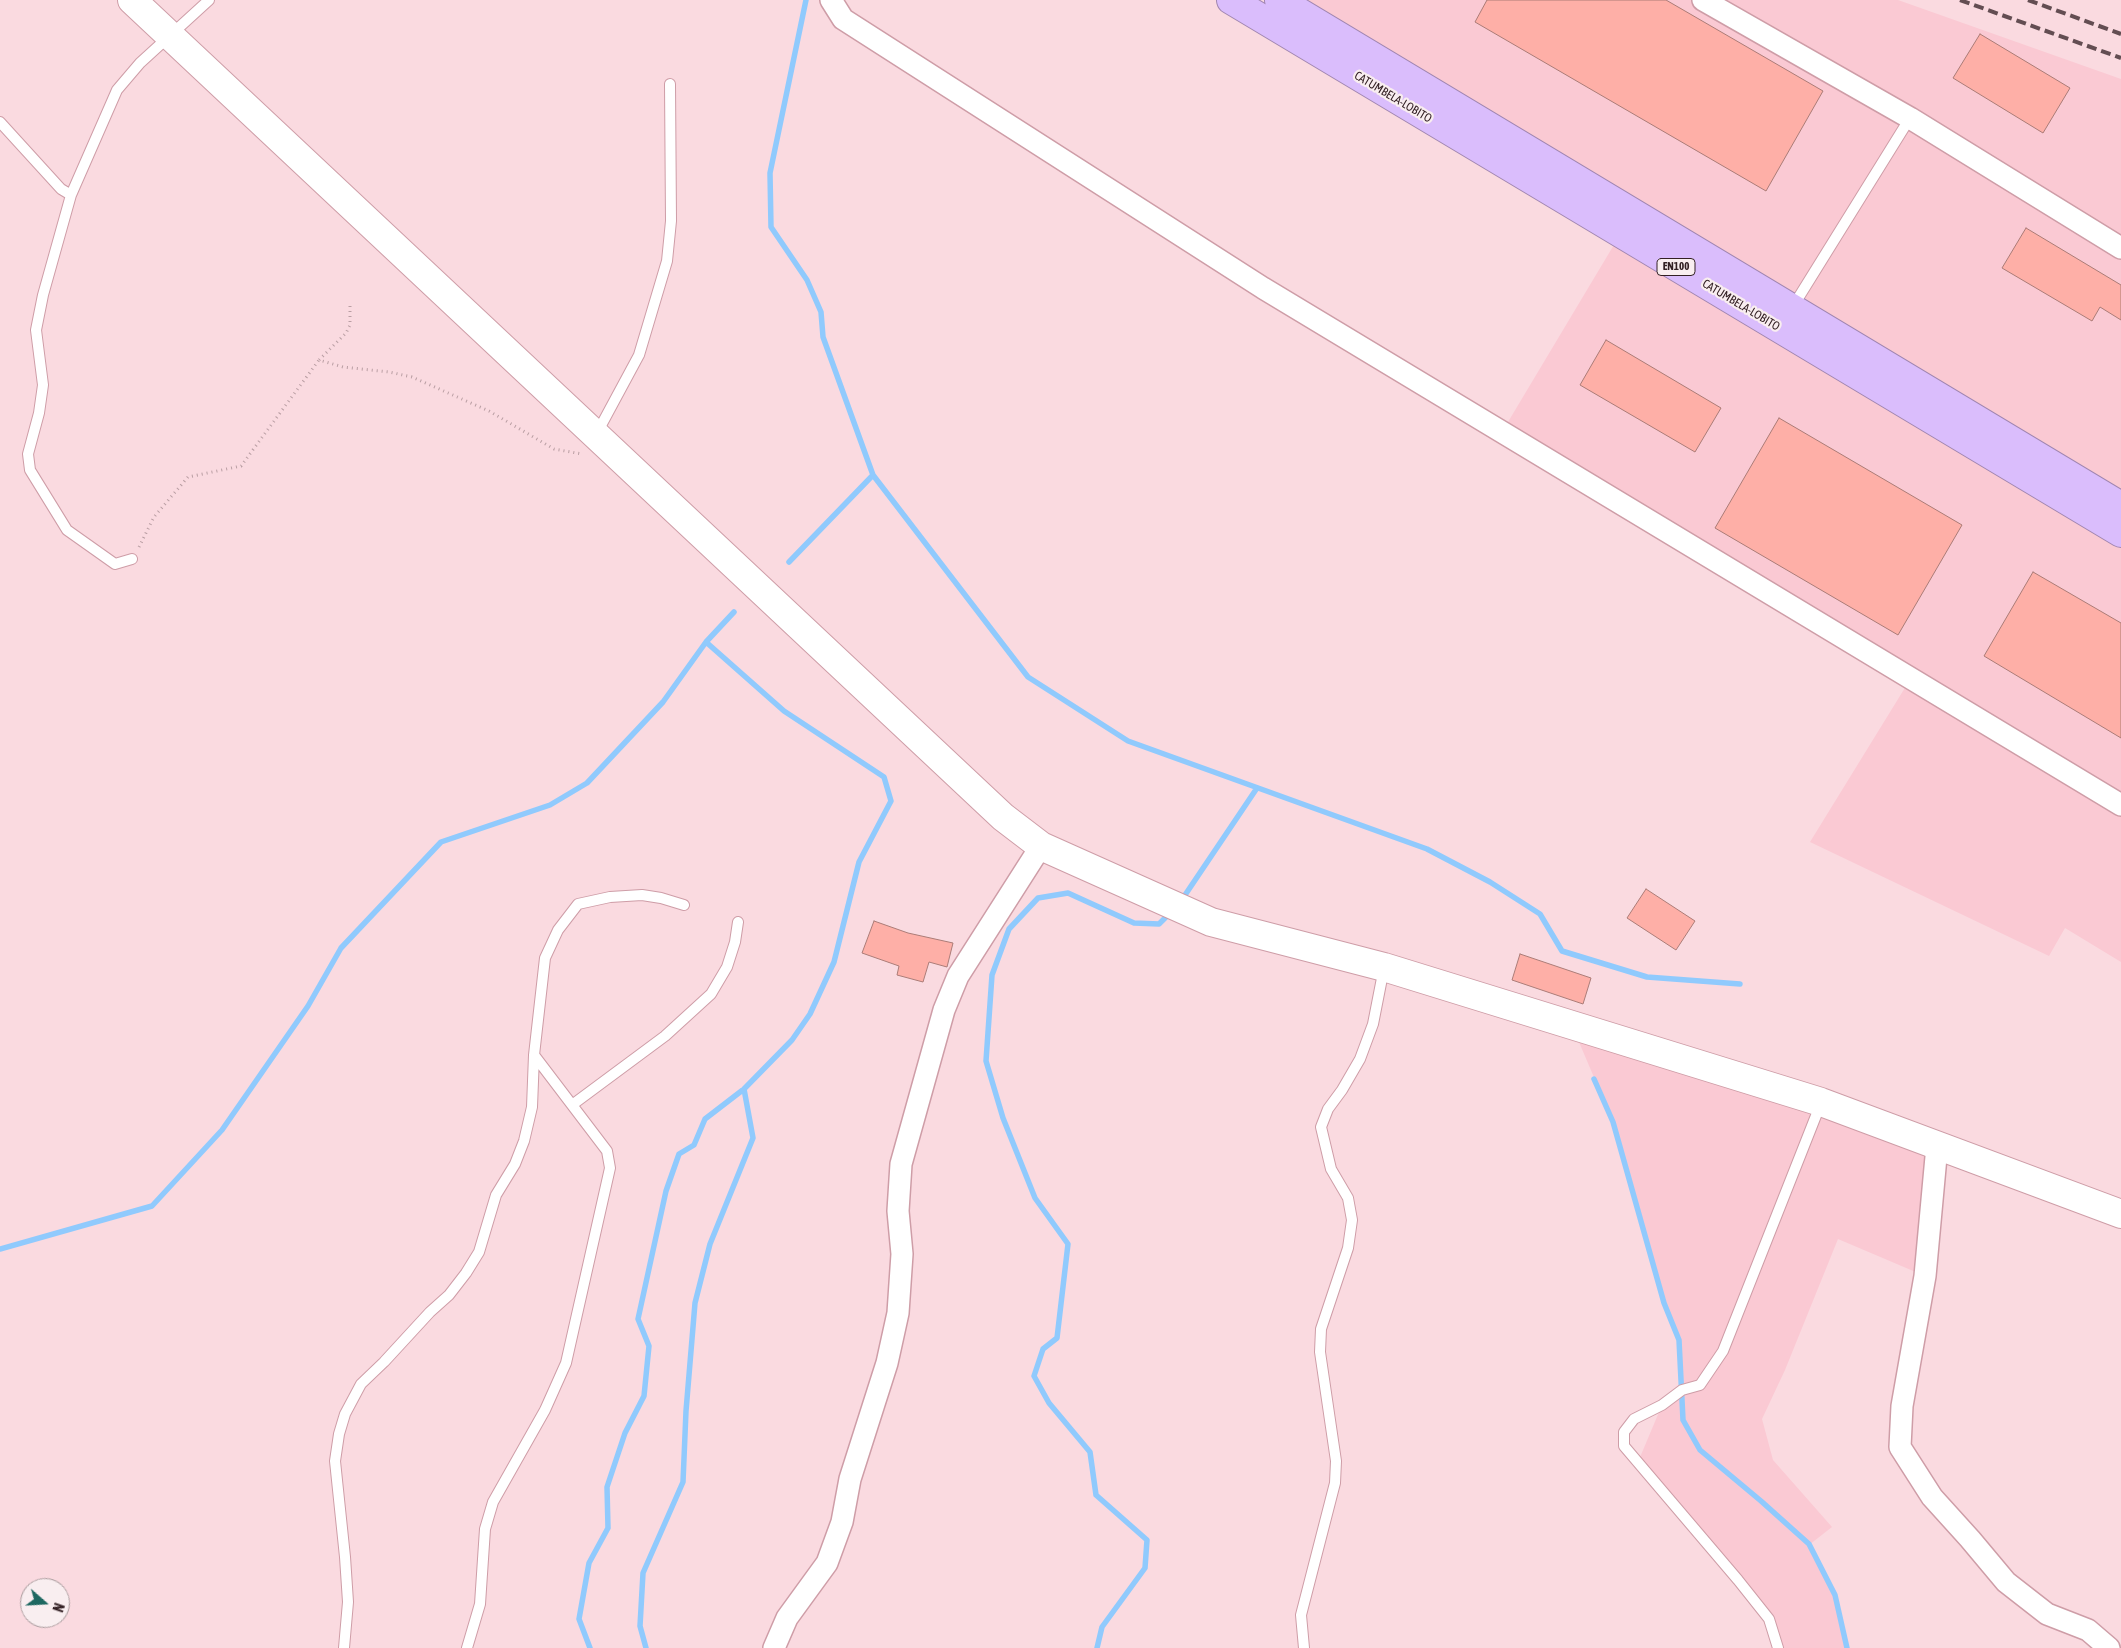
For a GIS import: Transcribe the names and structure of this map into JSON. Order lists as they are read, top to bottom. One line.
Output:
{"streets":{"highway":["CATUMBELA-LOBITO","EN100"]},"north":"right"}
